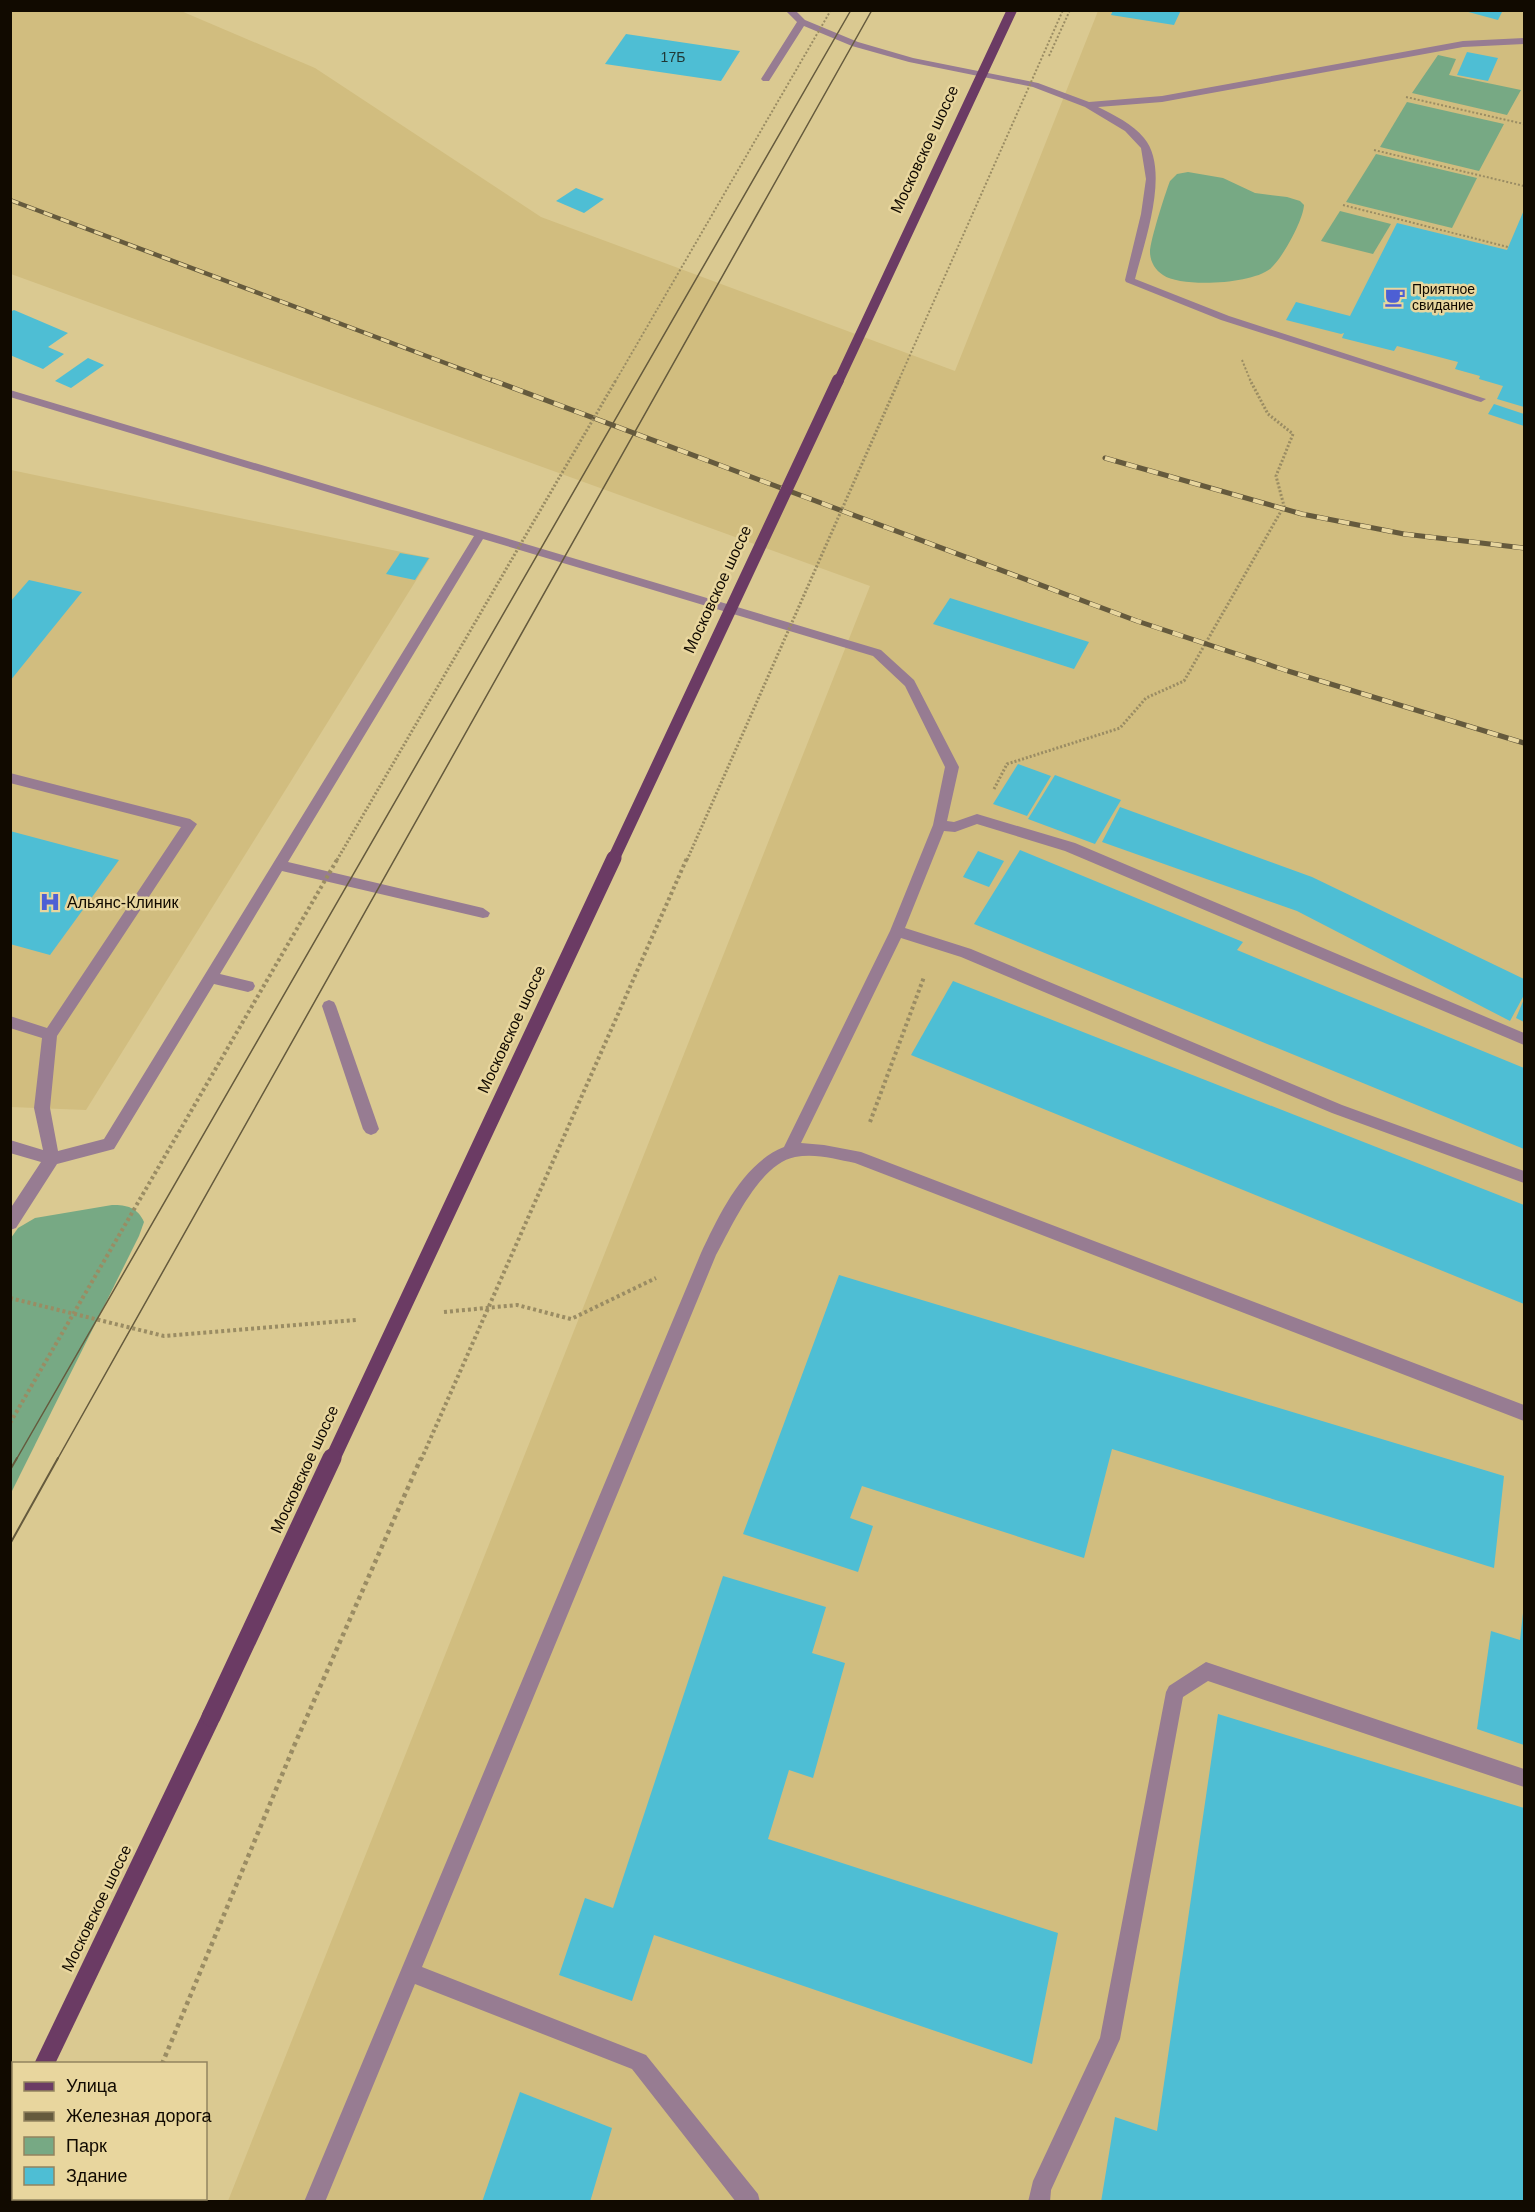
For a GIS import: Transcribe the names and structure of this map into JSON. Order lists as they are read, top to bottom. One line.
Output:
{"streets":{"main road":["Московское шоссе"]},"places":{"cafe":["Приятное свидание"],"hospital":["Альянс-Клиник"]},"house_numbers":["17Б"],"legend":["Улица","Железная дорога","Парк","Здание"]}
